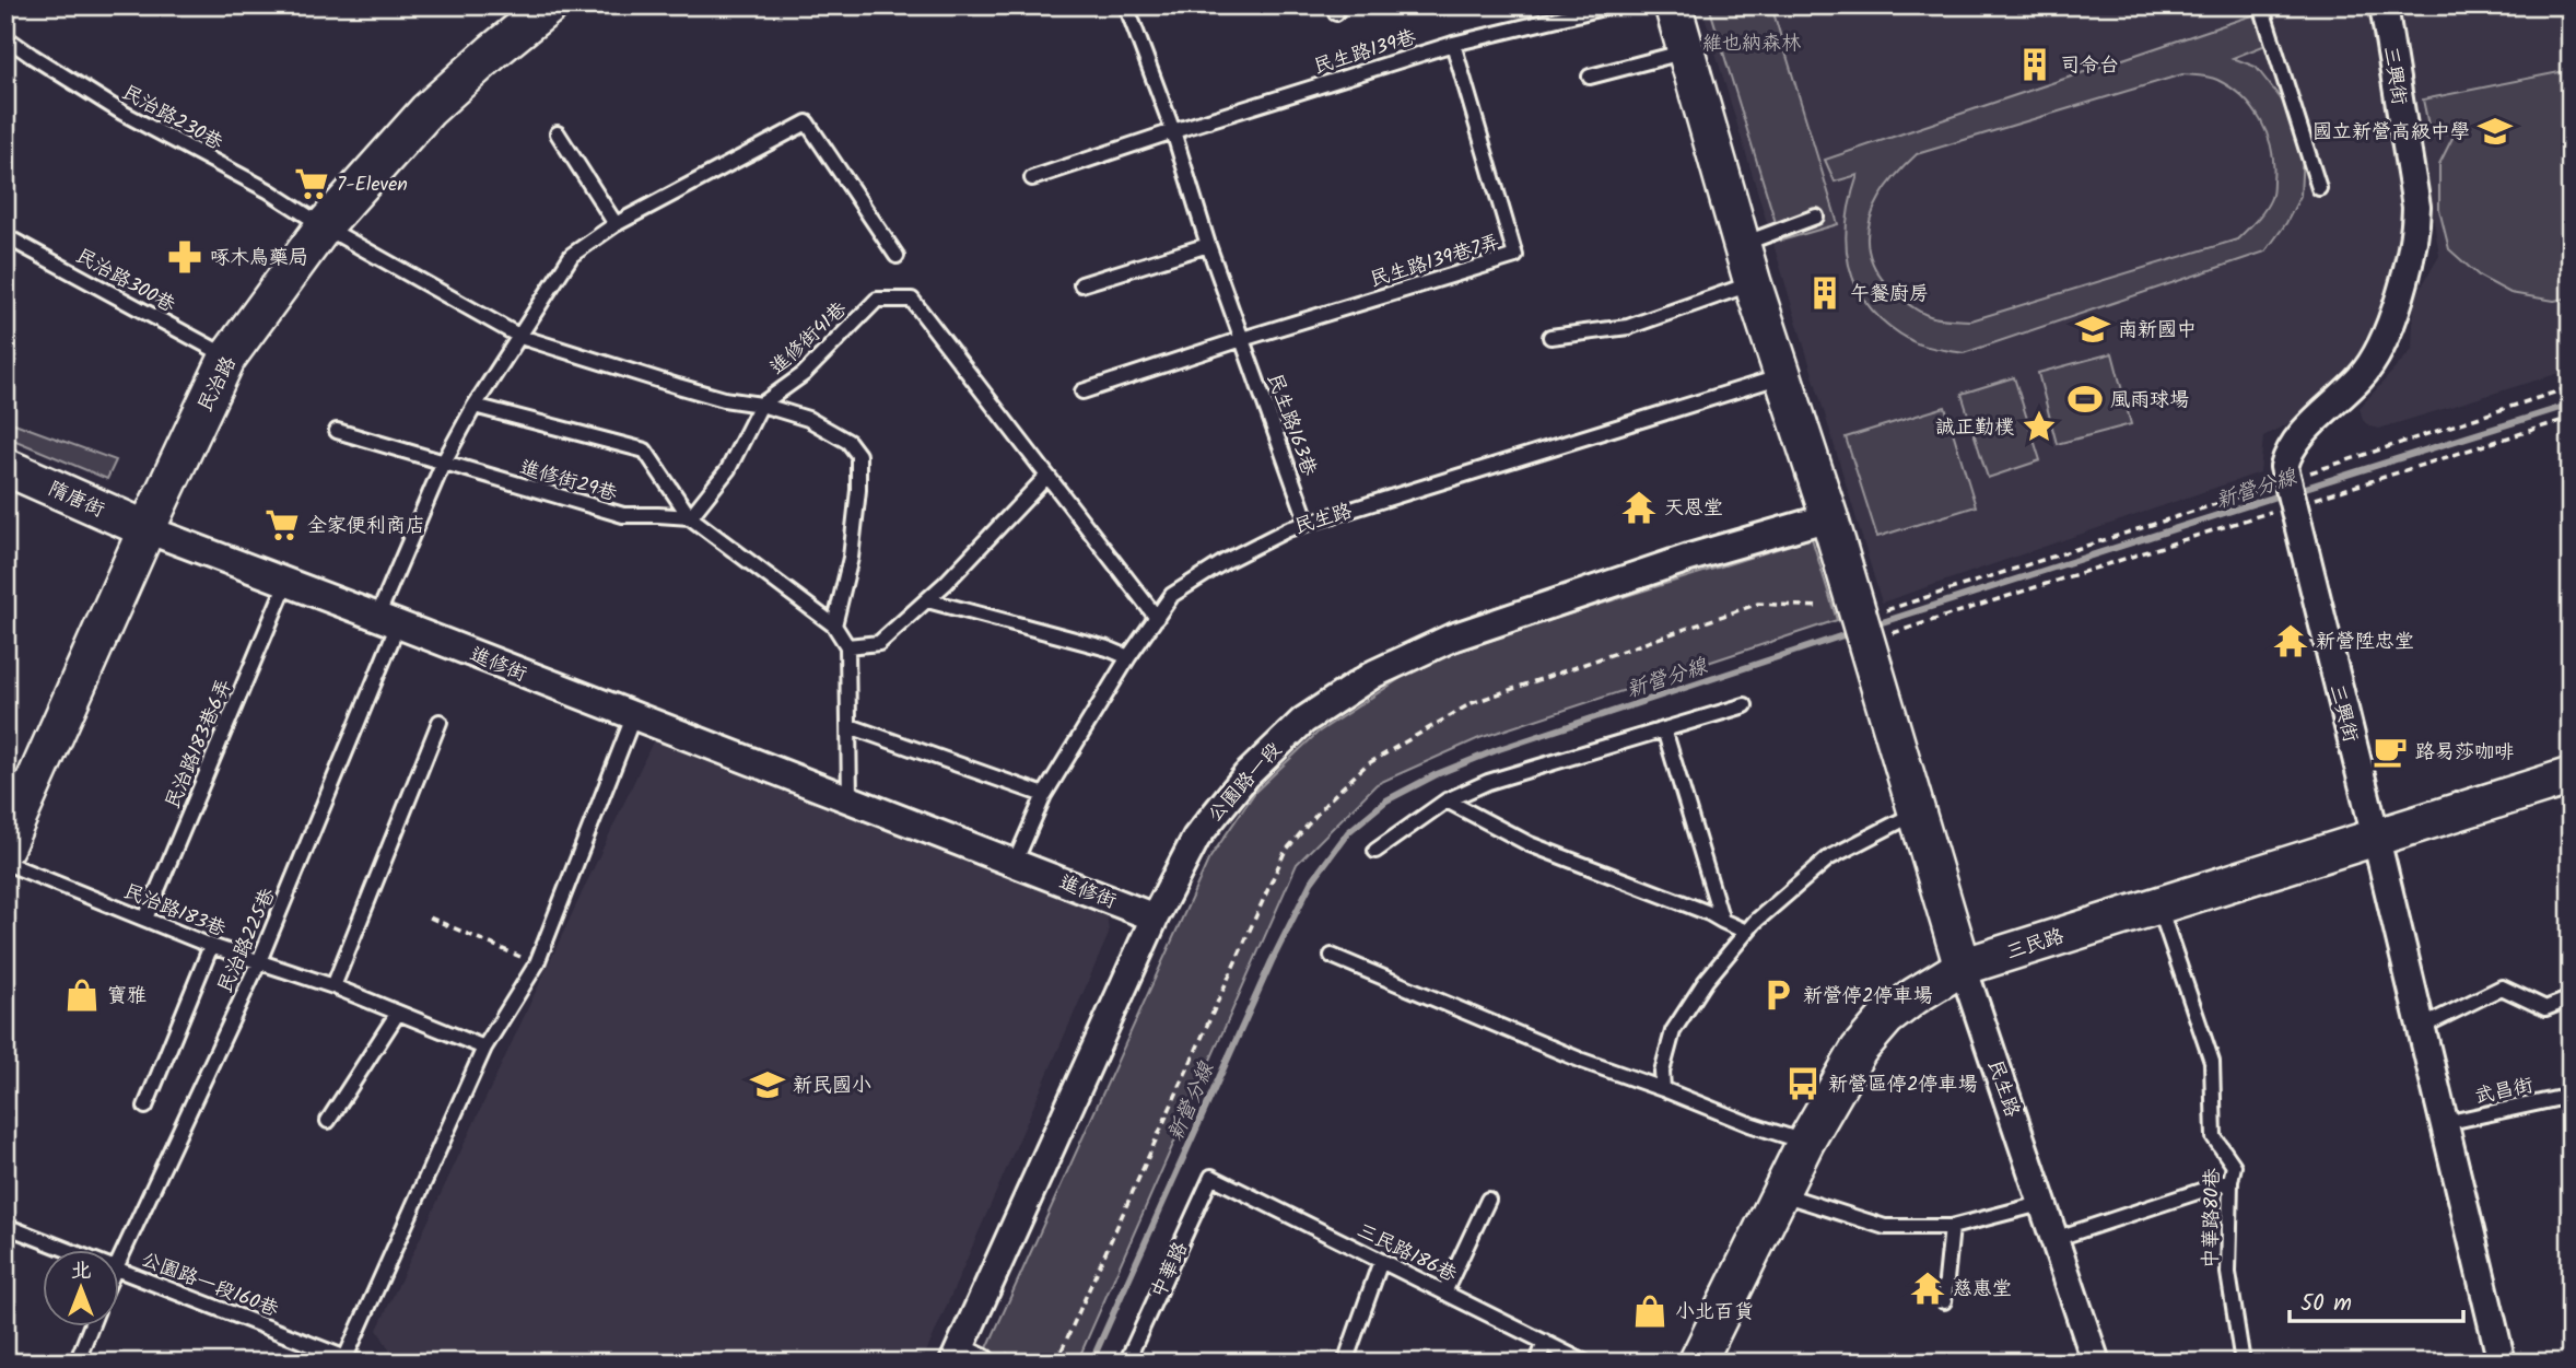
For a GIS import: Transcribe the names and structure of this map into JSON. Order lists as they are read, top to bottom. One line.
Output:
{"streets":{"street":["三興街","民治路","隋唐街","民生路","進修街","公園路一段","三民路"],"lane":["民生路139巷","民治路230巷","民生路139巷7弄","民治路300巷","進修街41巷","民生路163巷","進修街29巷","民治路183巷6弄","民治路183巷","民治路225巷","武昌街","中華路80巷","三民路186巷","中華路","公園路一段160巷"]},"crossings":[["民生路139巷","民生路139巷7弄"],["民生路139巷","民生路163巷"],["三興街","三民路"],["三興街","武昌街"],["民治路230巷","民治路"],["民生路139巷7弄","民生路163巷"],["民治路300巷","民治路"],["進修街41巷","進修街29巷"],["民治路","隋唐街"],["民治路","進修街"],["民生路163巷","民生路"],["隋唐街","進修街"],["民生路","進修街"],["民生路","公園路一段"],["民生路","三民路"],["進修街","民治路183巷6弄"],["進修街","公園路一段"],["進修街","民治路225巷"],["民治路183巷6弄","民治路183巷"],["民治路183巷","民治路225巷"],["三民路","中華路80巷"],["三民路186巷","中華路"]],"water":["新營分線"],"parks":["維也納森林"],"places":{"building":["司令台","午餐廚房"],"school or university":["國立新營高級中學","南新國中","新民國小"],"supermarket":["7-Eleven","全家便利商店"],"pharmacy":["啄木鳥藥局"],"sports":["風雨球場"],"place":["誠正勤樸"],"temple":["天恩堂","新營陞忠堂","慈惠堂"],"cafe":["路易莎咖啡"],"shop":["寶雅","小北百貨"],"parking":["新營停2停車場"],"bus stop":["新營區停2停車場"]},"scale_bar":"50 m","north":"top"}
